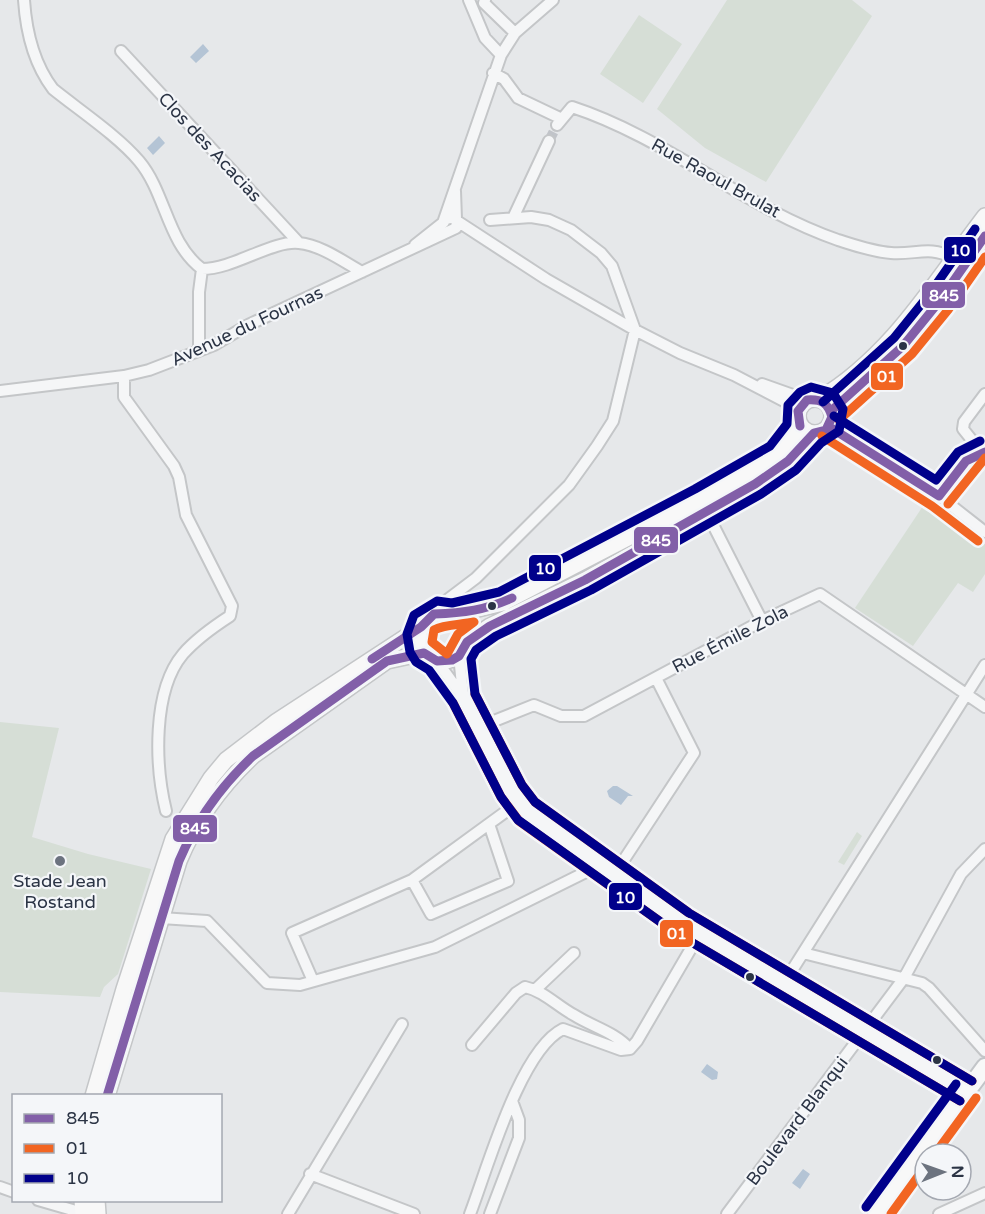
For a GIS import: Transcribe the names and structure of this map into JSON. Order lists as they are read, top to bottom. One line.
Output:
{"streets":{"street":["Clos des Acacias","Rue Raoul Brulat","Avenue du Fournas","Rue Émile Zola","Boulevard Blanqui"]},"places":["Stade Jean Rostand"],"lines":["transit line 10","transit line 845","transit line 01"],"legend":["845","01","10"],"north":"right"}
